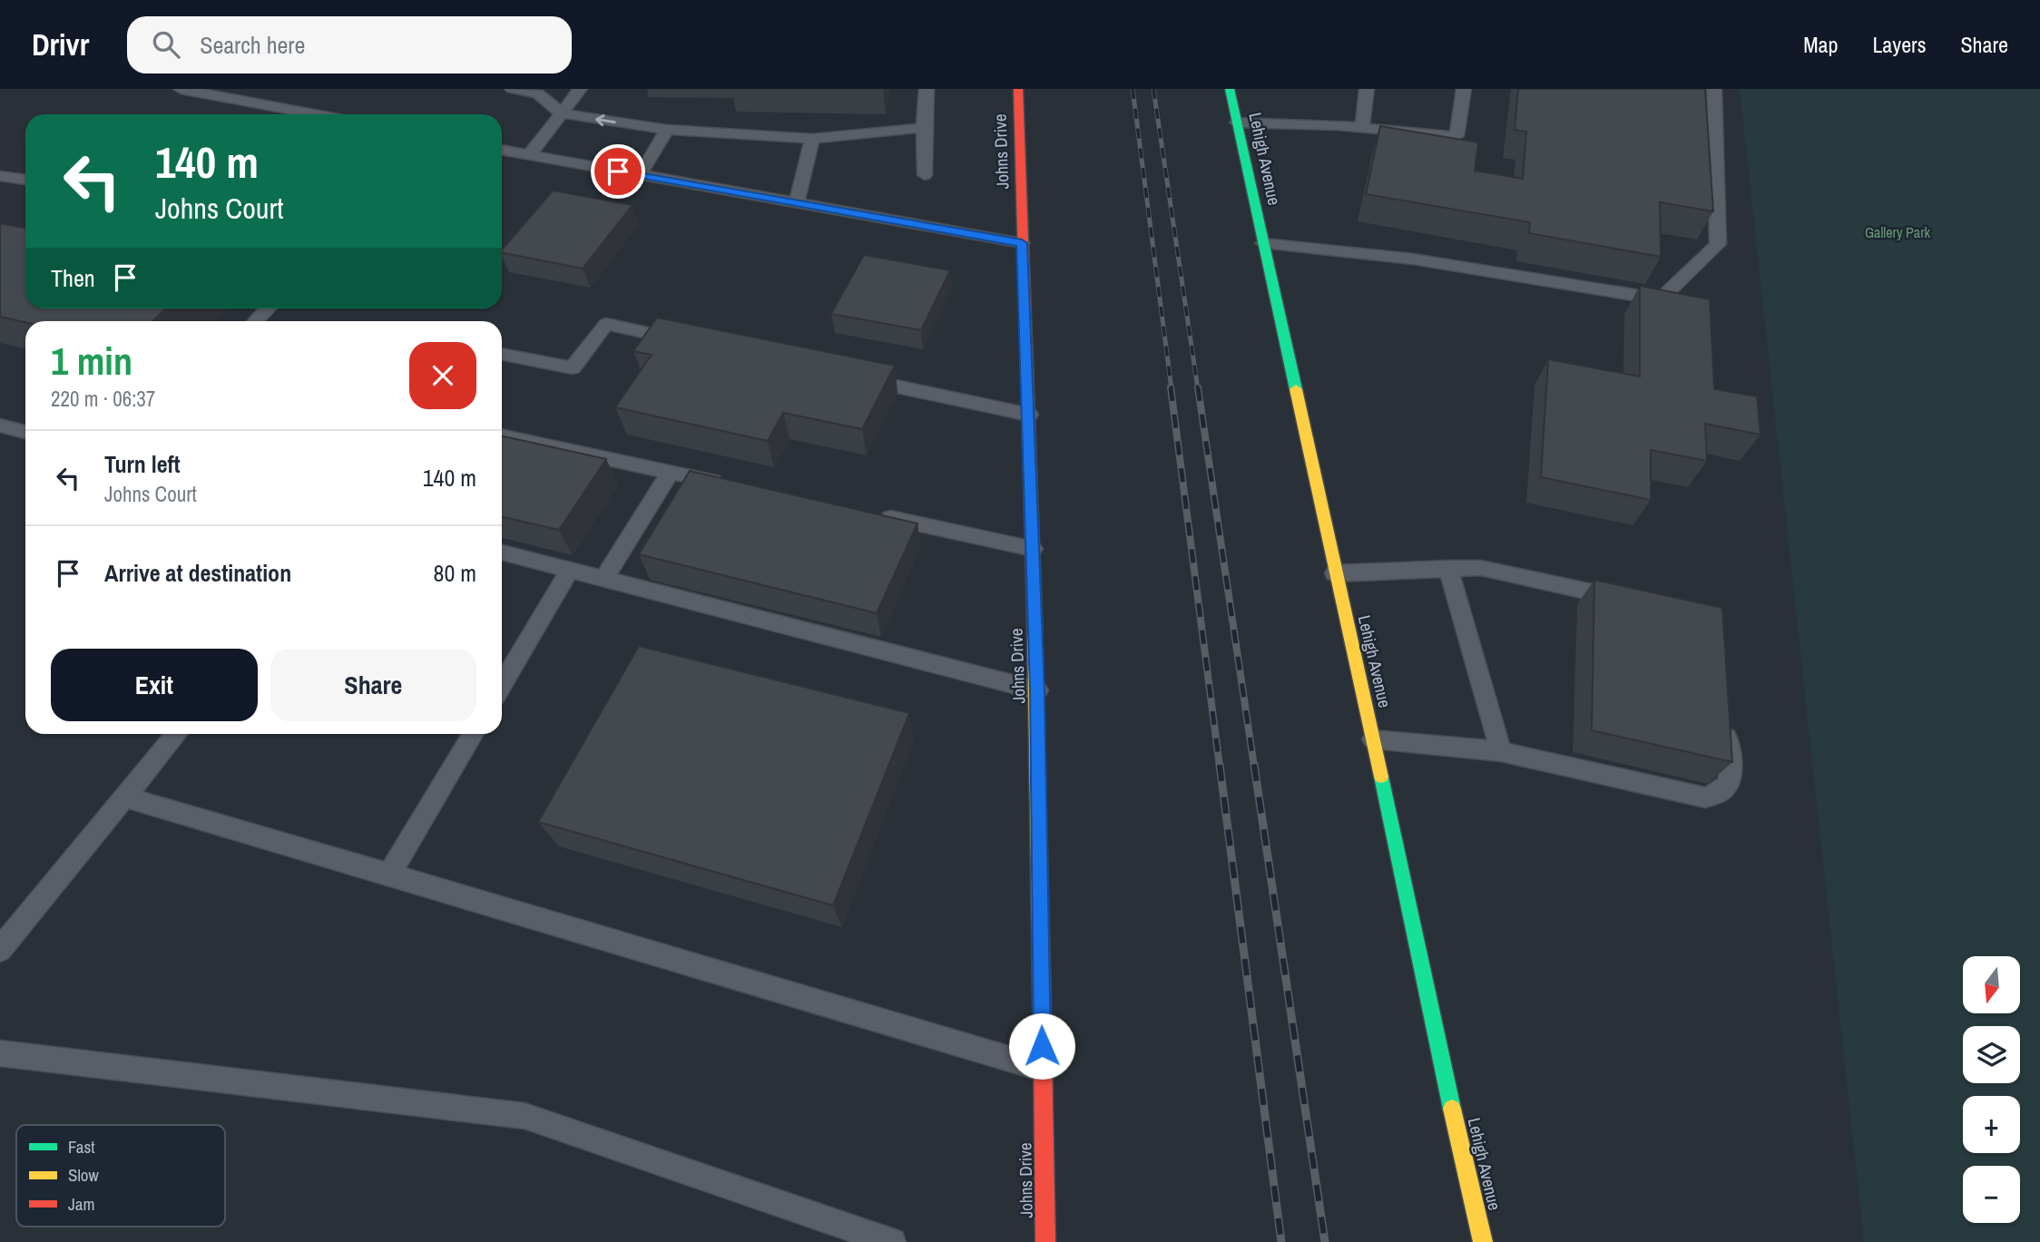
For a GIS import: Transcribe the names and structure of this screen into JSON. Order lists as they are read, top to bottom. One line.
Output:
{"streets":{"street":["Johns Drive","Lehigh Avenue"]},"parks":["Gallery Park"],"legend":["Fast","Slow","Jam"],"north":"bottom","page":{"header":"Drivr","search":"Search here","nav":["Map","Layers","Share"],"turn":["140 m","Johns Court"],"then":"Then","heading":["1 min","220 m · 06:37"],"list":[{"name":"Turn left","note":"Johns Court","value":"140 m"},{"name":"Arrive at destination","value":"80 m"}],"buttons":["Exit","Share"],"map_buttons":["+","−"]}}
